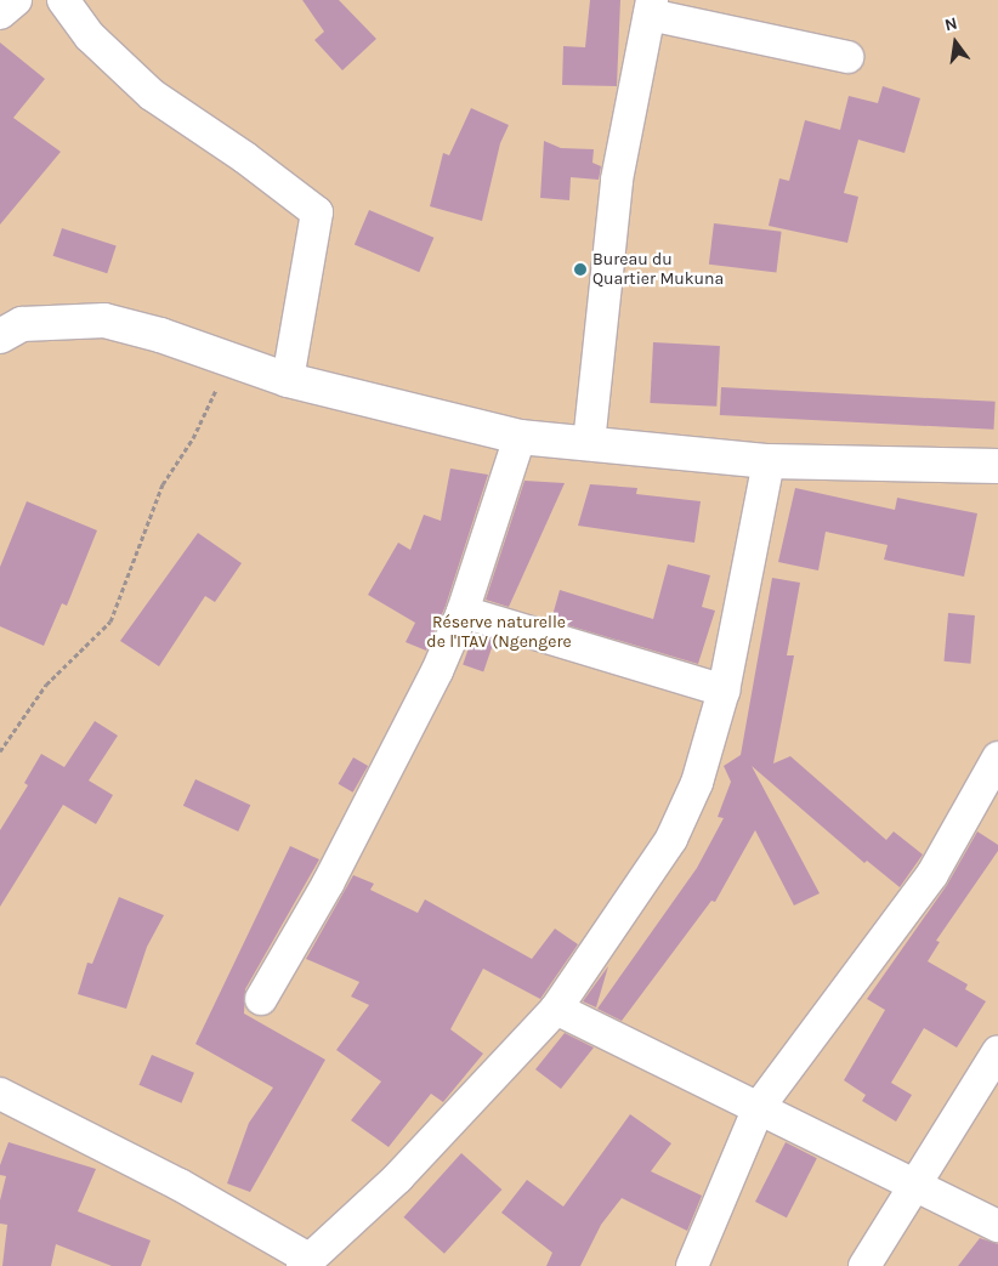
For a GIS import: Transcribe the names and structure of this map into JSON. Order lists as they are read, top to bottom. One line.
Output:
{"parks":["Réserve naturelle de l'ITAV (Ngengere"],"places":["Bureau du Quartier Mukuna"],"north":"top"}
